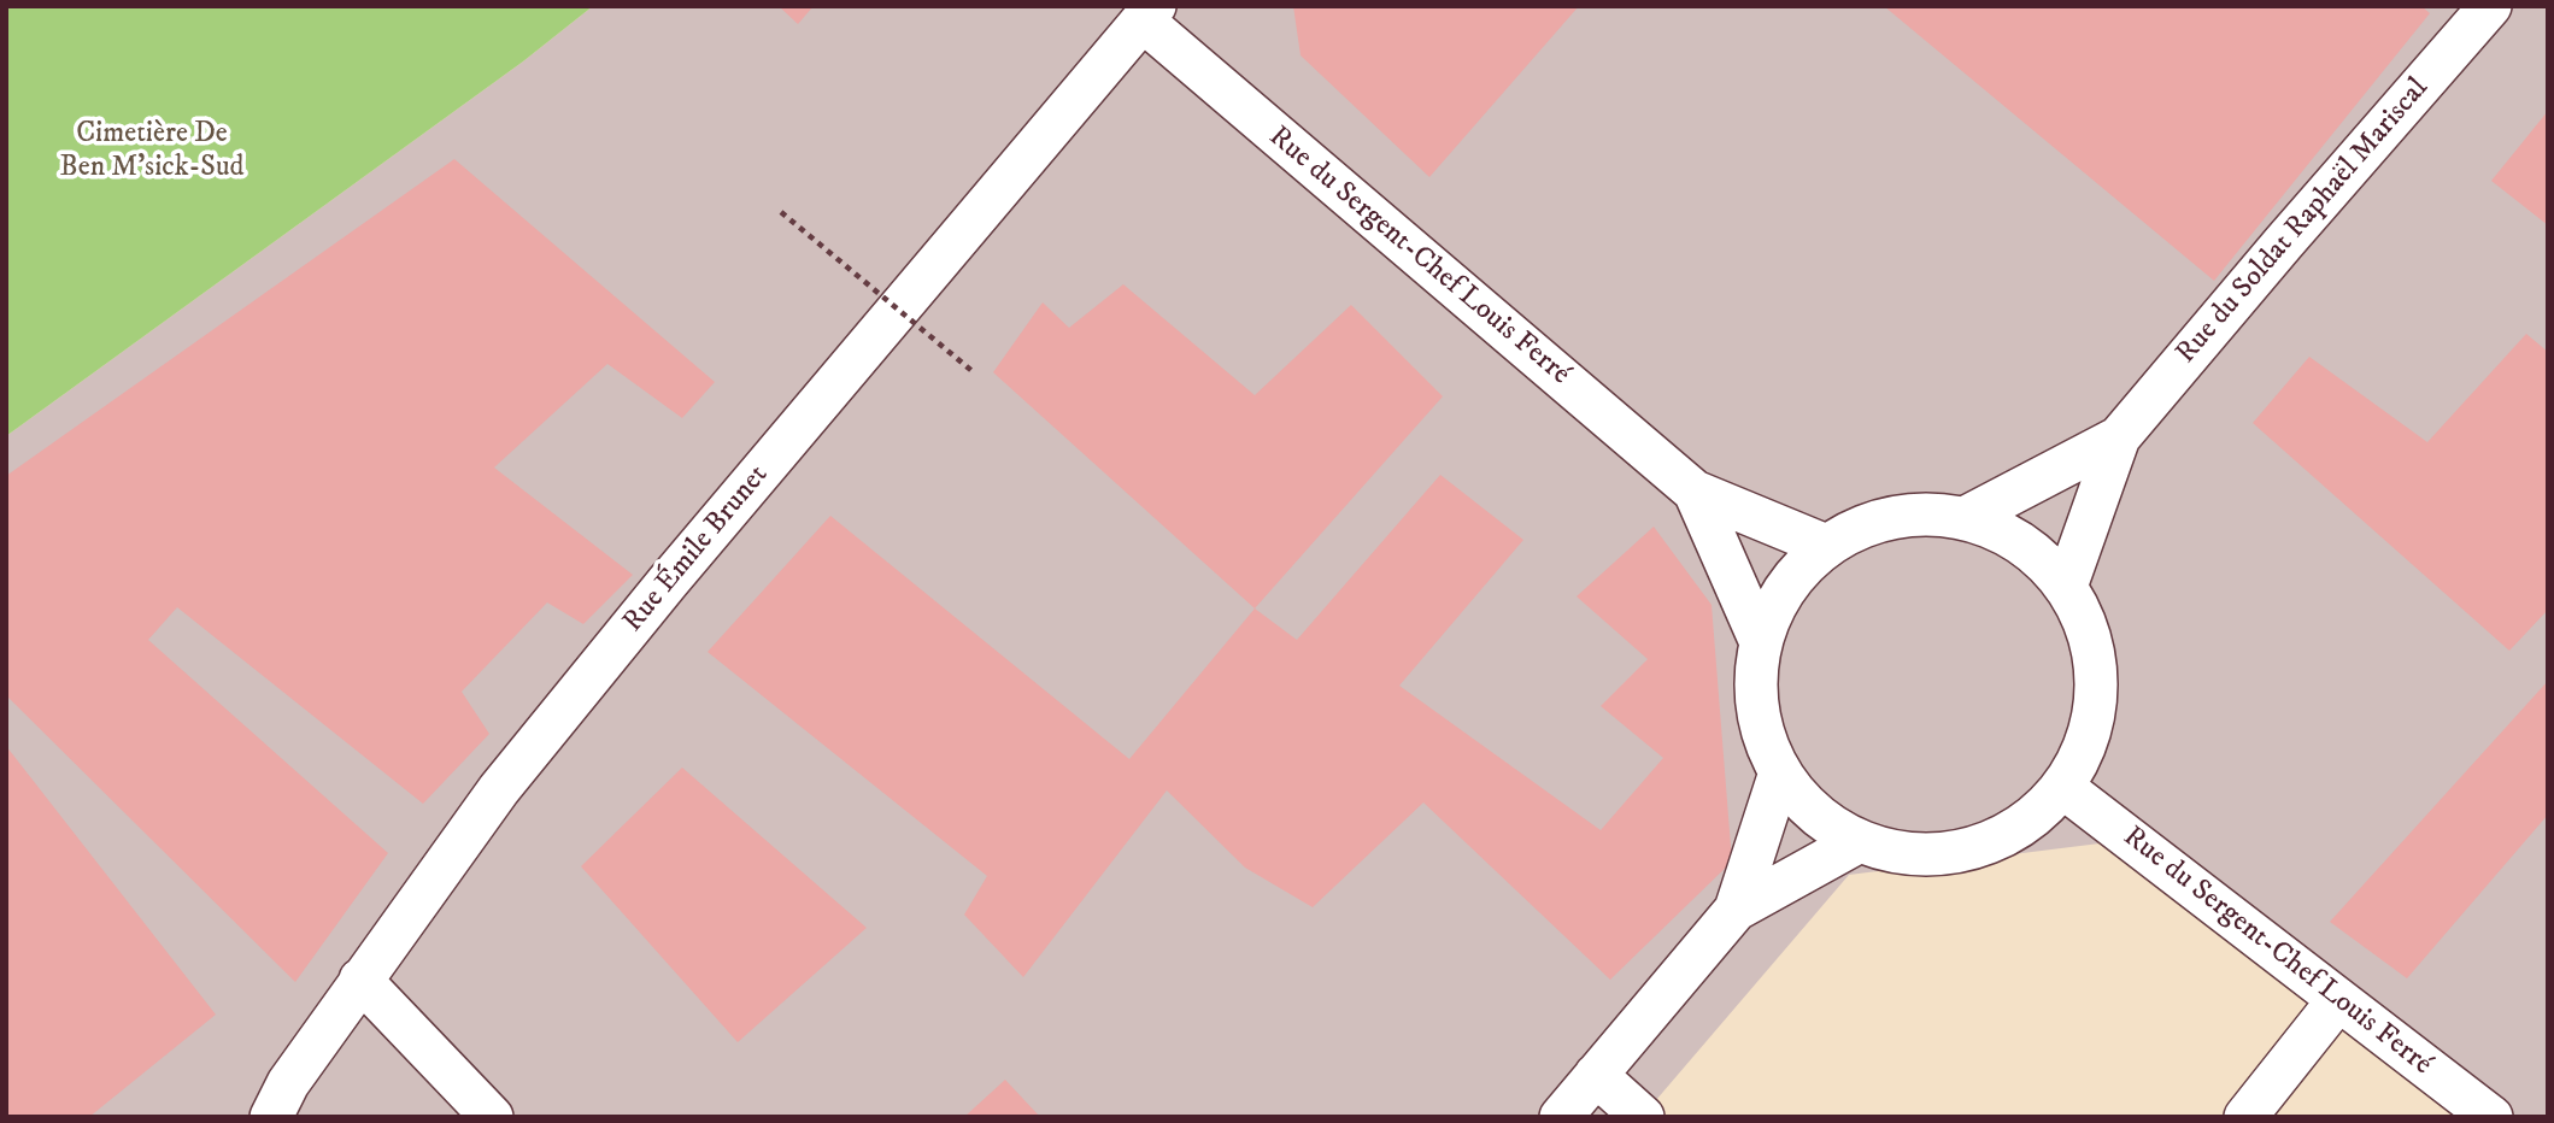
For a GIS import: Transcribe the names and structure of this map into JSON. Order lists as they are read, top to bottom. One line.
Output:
{"streets":{"street":["Rue du Soldat Raphaël Mariscal","Rue du Sergent-Chef Louis Ferré","Rue Émile Brunet"]},"crossings":[["Rue du Sergent-Chef Louis Ferré","Rue Émile Brunet"]],"parks":["Cimetière De Ben M'sick-Sud"]}
